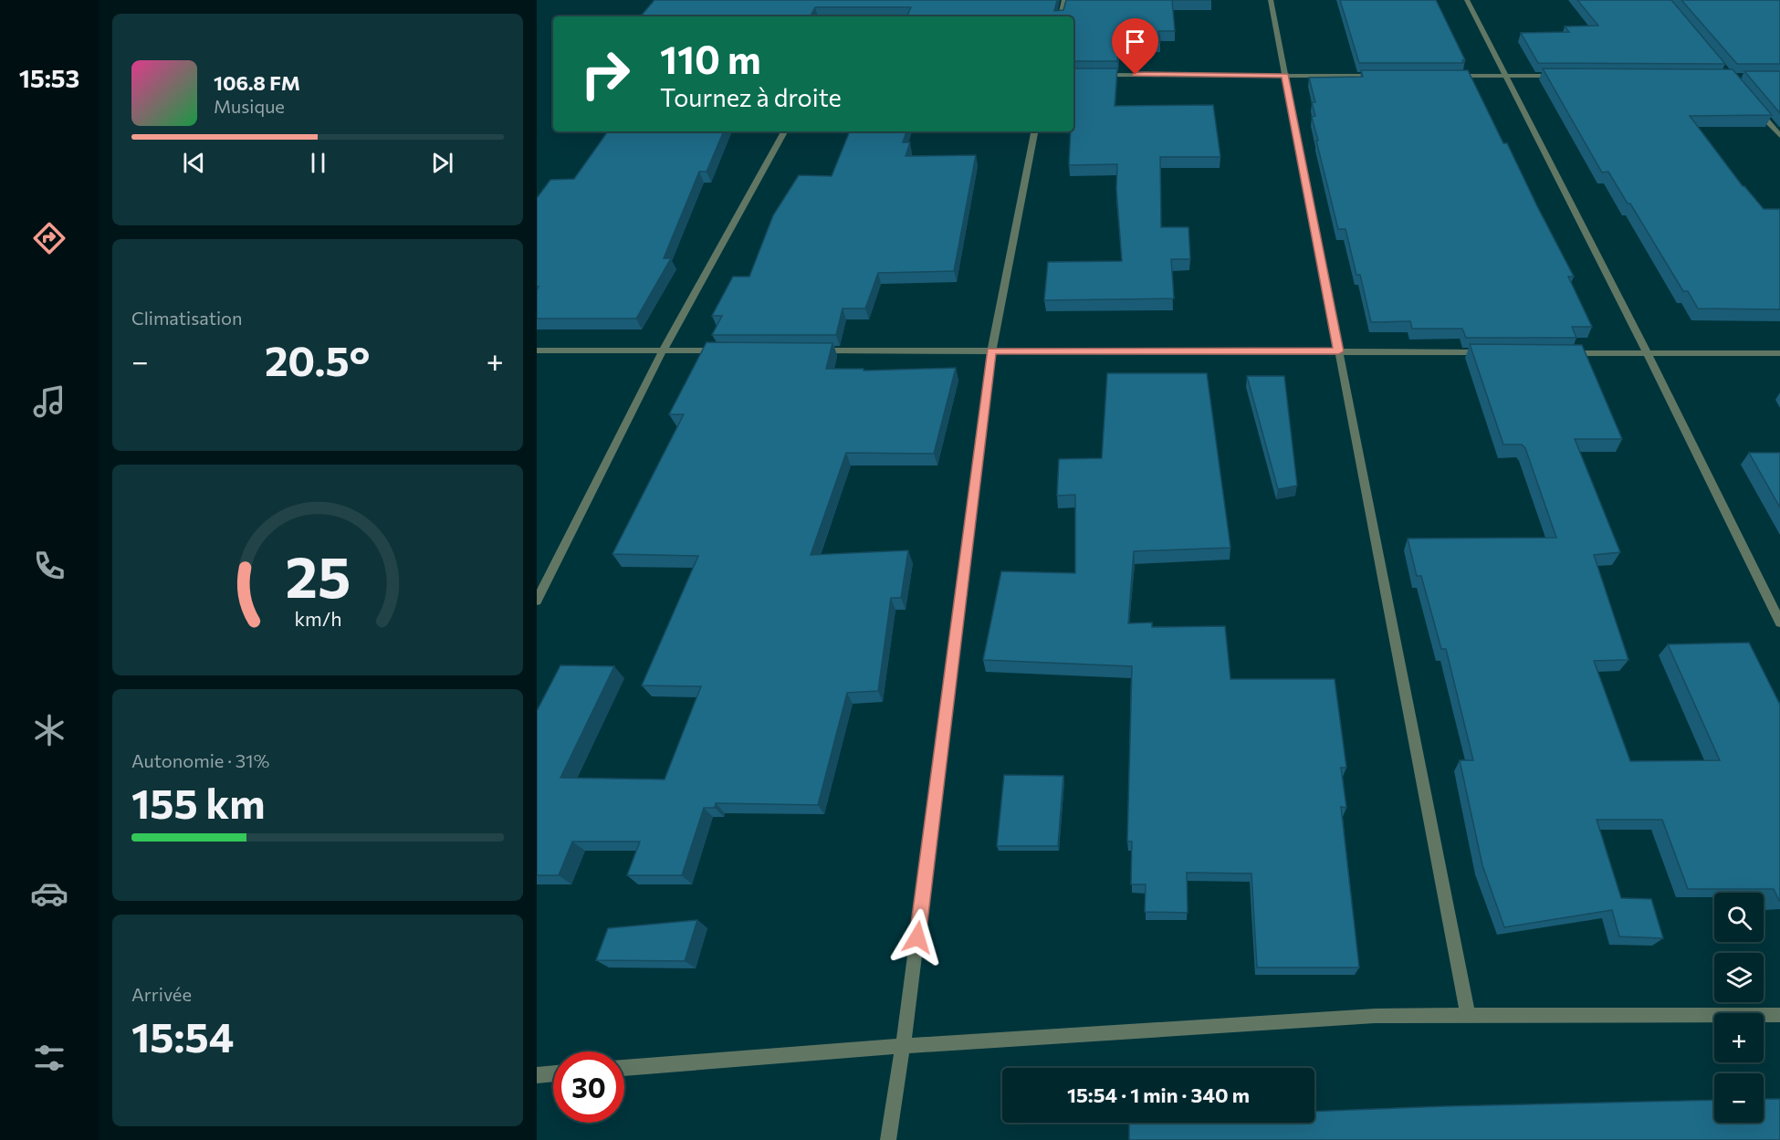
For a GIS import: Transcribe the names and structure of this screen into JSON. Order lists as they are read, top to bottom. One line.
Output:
{"page":{"tabs":"15:53","turn":["110 m","Tournez à droite"],"song":["106.8 FM","Musique"],"tile":["Climatisation",["Autonomie · 31%","155 km"],["Arrivée","15:54"]],"heat":["−","20.5°","+"],"map_buttons":["+","−"],"limit":"30","trip":"15:54 · 1 min · 340 m","gauge":["25","km/h"]}}
